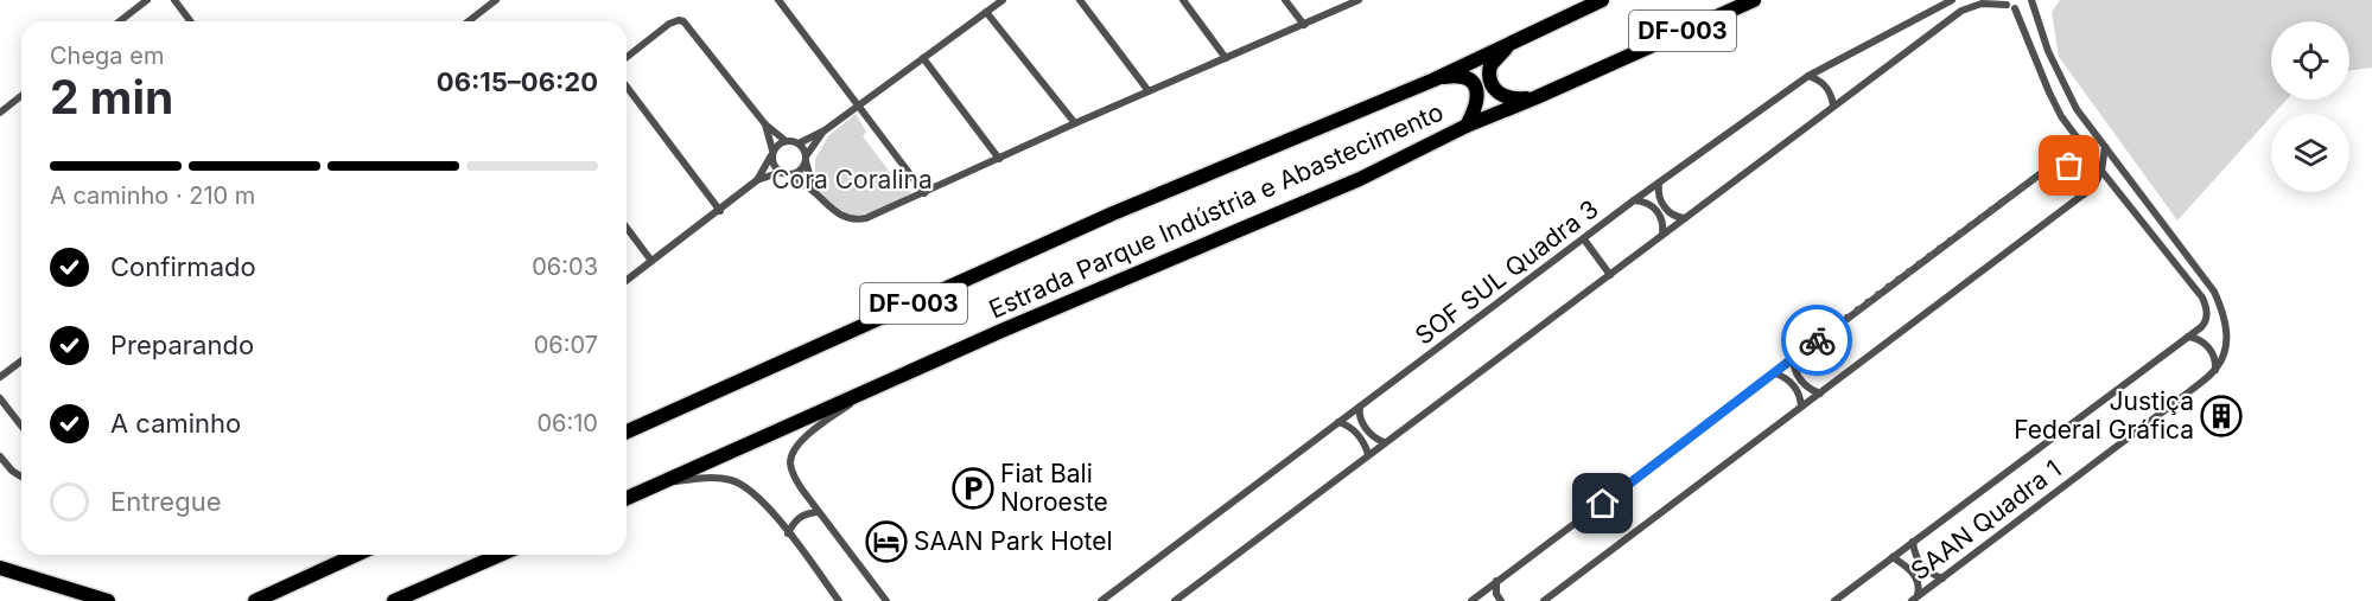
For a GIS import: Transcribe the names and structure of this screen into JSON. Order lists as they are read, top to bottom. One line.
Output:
{"streets":{"highway":["DF-003","Estrada Parque Indústria e Abastecimento"],"street":["SOF SUL Quadra 3","SAAN Quadra 1"]},"parks":["Cora Coralina"],"places":{"building":["Justiça Federal Gráfica"],"parking":["Fiat Bali Noroeste"],"hotel":["SAAN Park Hotel"]},"page":{"heading":["2 min","Chega em","06:15–06:20"],"bar":"A caminho · 210 m","list":[["Confirmado","06:03"],["Preparando","06:07"],["A caminho","06:10"],"Entregue"]}}
